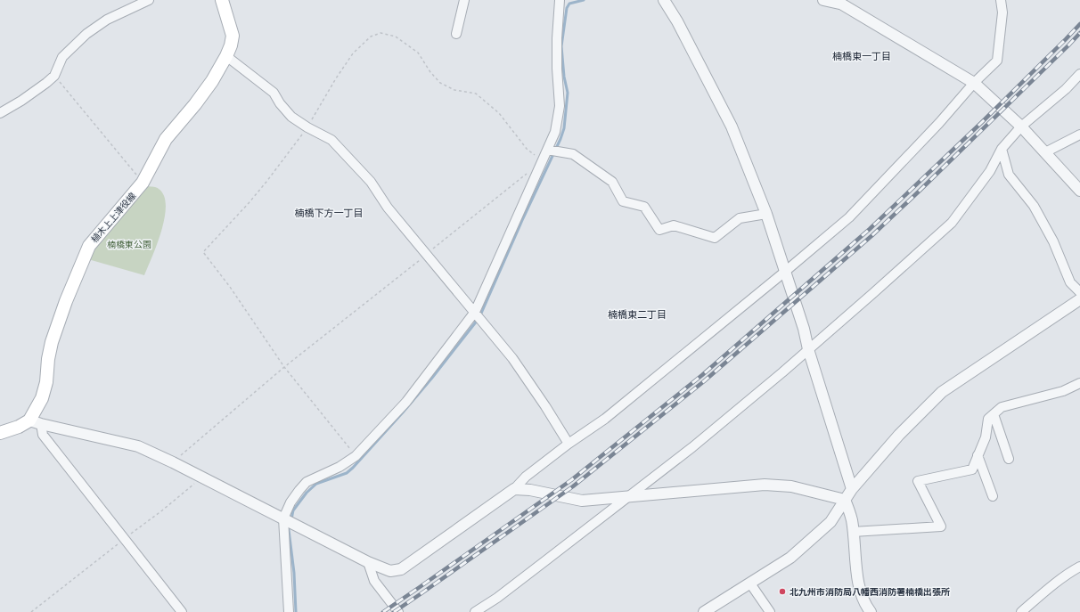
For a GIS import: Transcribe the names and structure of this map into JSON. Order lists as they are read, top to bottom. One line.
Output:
{"streets":{"main road":["植木上上津役線"]},"districts":["楠橋東一丁目","楠橋下方一丁目","楠橋東二丁目"],"parks":["楠橋東公園"],"places":["北九州市消防局八幡西消防署楠橋出張所"]}
